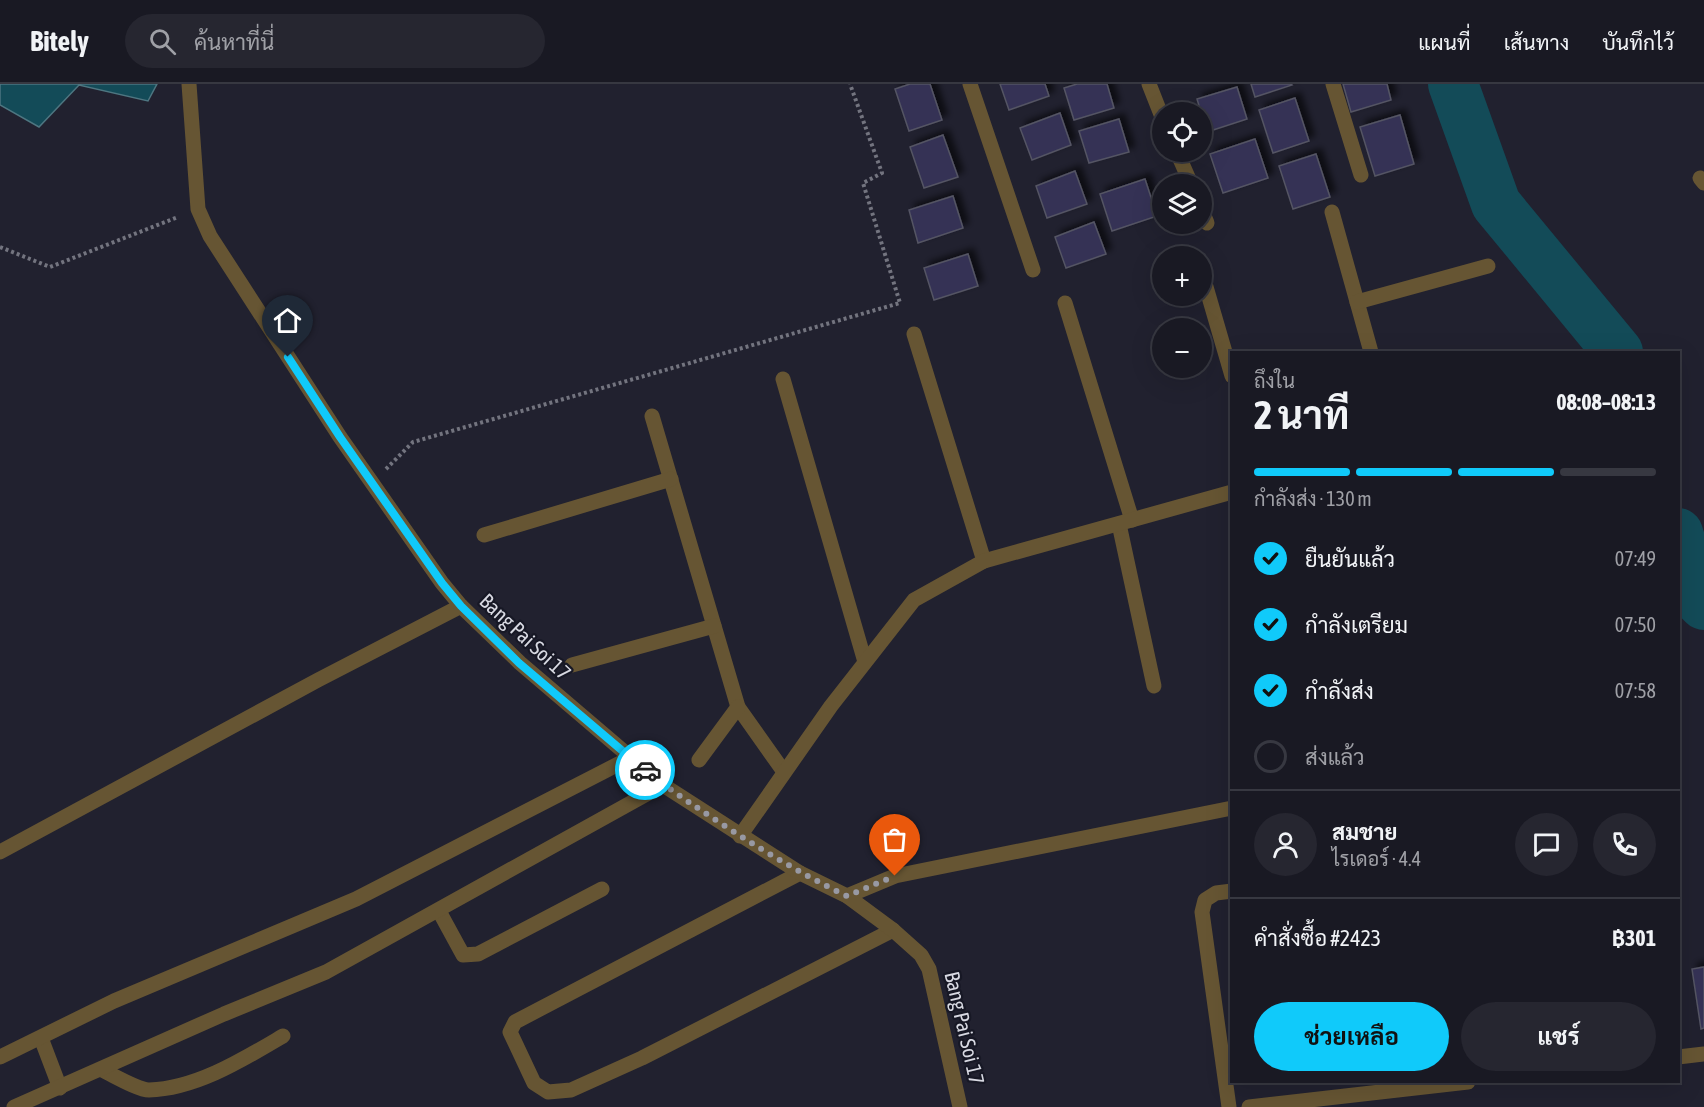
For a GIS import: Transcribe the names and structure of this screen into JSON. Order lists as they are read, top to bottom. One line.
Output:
{"streets":{"street":["Bang Pai Soi 17"]},"page":{"header":"Bitely","search":"ค้นหาที่นี่","nav":["แผนที่","เส้นทาง","บันทึกไว้"],"map_buttons":["+","−"],"heading":["2 นาที","ถึงใน","08:08–08:13"],"panel":["สมชาย","ไรเดอร์ · 4.4","คำสั่งซื้อ #2423","฿301"],"bar":"กำลังส่ง · 130 m","list":[["ยืนยันแล้ว","07:49"],["กำลังเตรียม","07:50"],["กำลังส่ง","07:58"],"ส่งแล้ว"],"buttons":["ช่วยเหลือ","แชร์"]}}
